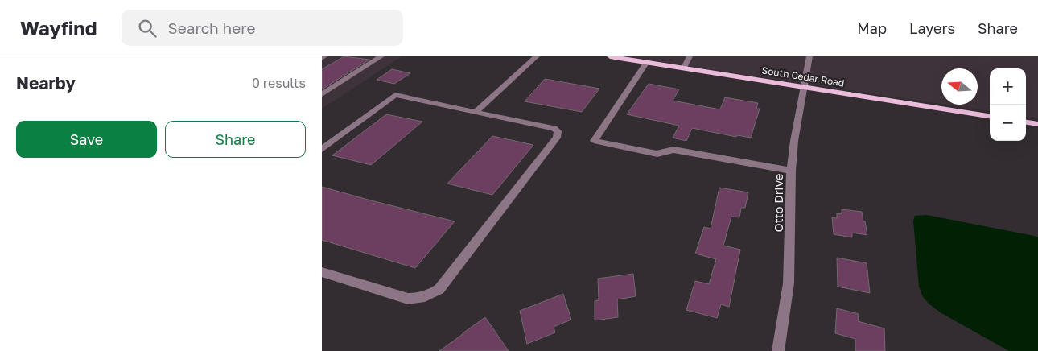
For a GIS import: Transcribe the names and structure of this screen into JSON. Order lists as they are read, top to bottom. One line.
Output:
{"streets":{"main road":["South Cedar Road"],"street":["Otto Drive"]},"crossings":[["South Cedar Road","Otto Drive"]],"north":"left","page":{"header":"Wayfind","search":"Search here","nav":["Map","Layers","Share"],"heading":["Nearby","0 results"],"map_buttons":["+","−"],"buttons":["Save","Share"]}}
